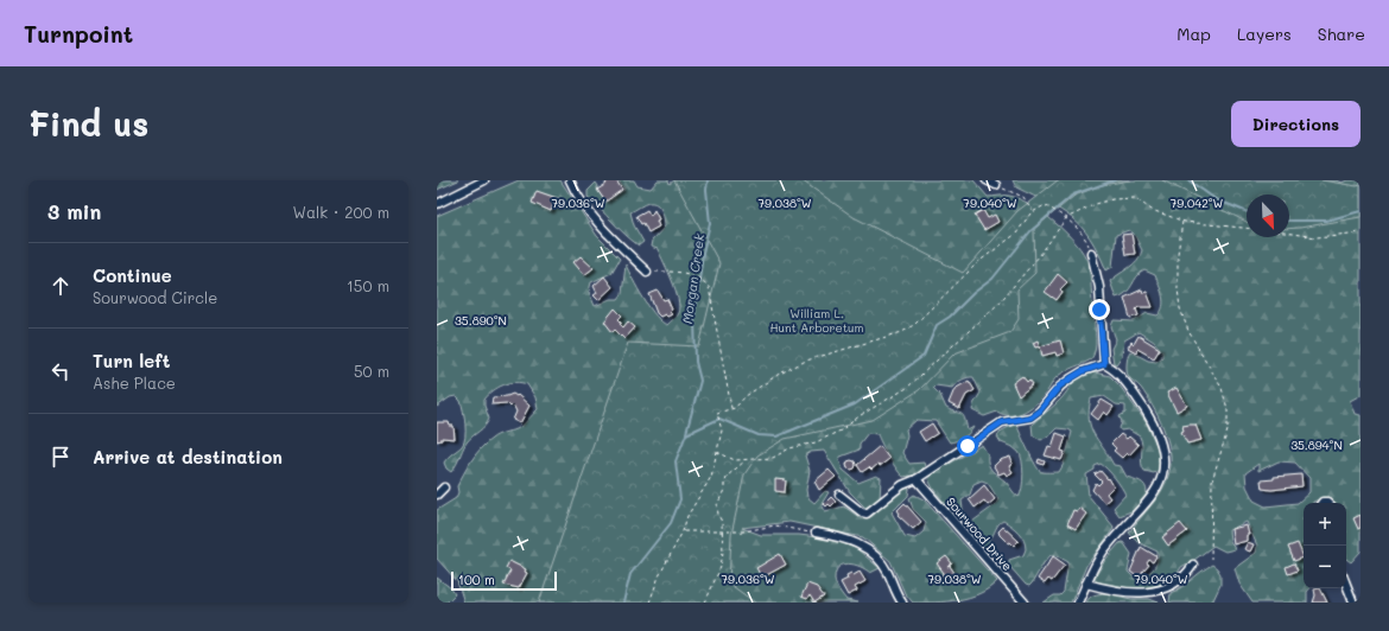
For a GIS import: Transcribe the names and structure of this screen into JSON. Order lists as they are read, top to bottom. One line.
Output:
{"streets":{"street":["Sourwood Drive"]},"water":["Morgan Creek"],"parks":["William L. Hunt Arboretum"],"scale_bar":"100 m","north":"bottom right","page":{"header":"Turnpoint","nav":["Map","Layers","Share"],"buttons":"Directions","title":"Find us","heading":["3 min","Walk · 200 m"],"list":[["Continue","Sourwood Circle","150 m"],["Turn left","Ashe Place","50 m"],"Arrive at destination"],"map_buttons":["+","−"],"scale":"100 m"},"coordinates":["79.036°W","79.038°W","79.040°W","79.042°W","35.890°N","35.894°N"]}
